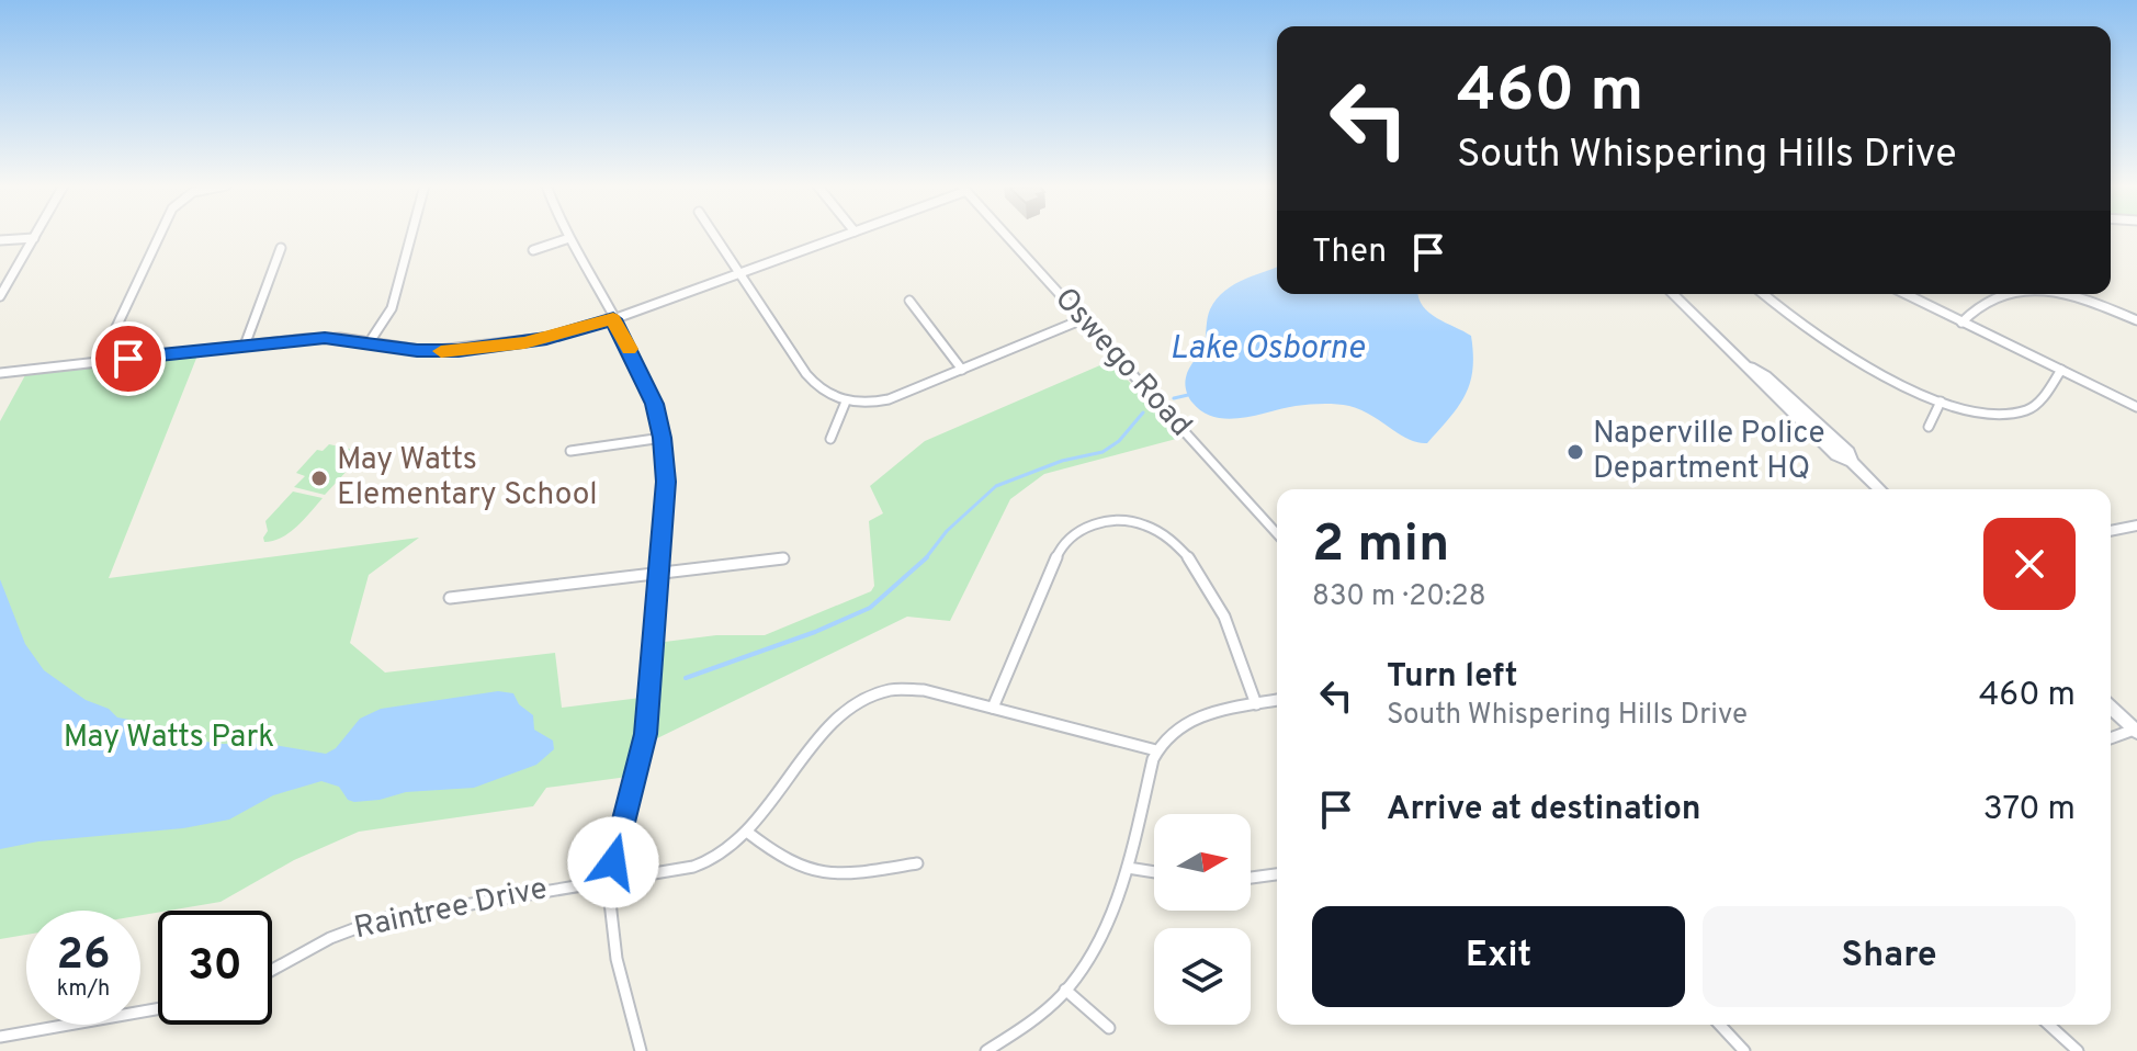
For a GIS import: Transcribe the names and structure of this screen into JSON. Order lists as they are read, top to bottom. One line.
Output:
{"streets":{"street":["Oswego Road","Raintree Drive"]},"water":["Lake Osborne"],"parks":["May Watts Park"],"places":["Naperville Police Department HQ","May Watts Elementary School"],"north":"right","page":{"turn":["460 m","South Whispering Hills Drive"],"then":"Then","heading":["2 min","830 m · 20:28"],"list":[{"name":"Turn left","note":"South Whispering Hills Drive","value":"460 m"},{"name":"Arrive at destination","value":"370 m"}],"buttons":["Exit","Share"],"speed":"26 km/h","limit":"30"}}
